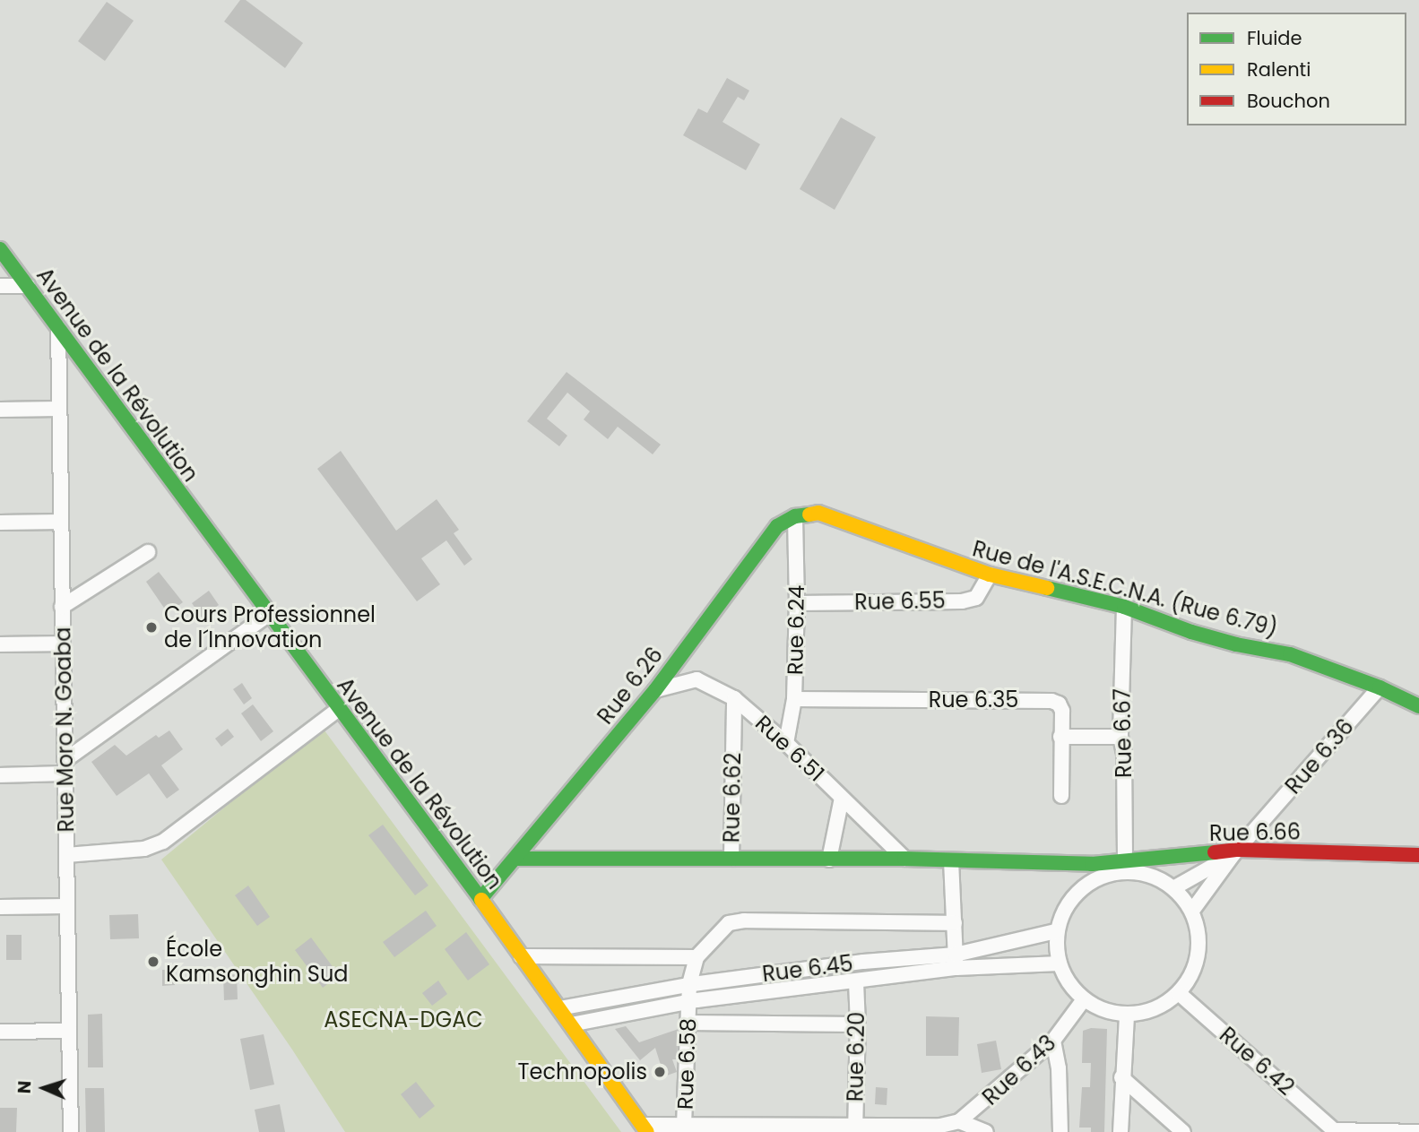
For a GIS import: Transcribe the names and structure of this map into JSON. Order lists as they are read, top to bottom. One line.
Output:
{"streets":{"street":["Avenue de la Révolution","Rue de l'A.S.E.C.N.A. (Rue 6.79)","Rue 6.55","Rue 6.24","Rue 6.26","Rue 6.35","Rue Moro N. Goaba","Rue 6.67","Rue 6.51","Rue 6.36","Rue 6.62","Rue 6.66","Rue 6.45","Rue 6.20","Rue 6.42","Rue 6.58","Rue 6.43"]},"crossings":[["Avenue de la Révolution","Rue 6.26"],["Avenue de la Révolution","Rue Moro N. Goaba"],["Avenue de la Révolution","Rue 6.45"],["Avenue de la Révolution","Rue 6.43"],["Rue de l'A.S.E.C.N.A. (Rue 6.79)","Rue 6.55"],["Rue de l'A.S.E.C.N.A. (Rue 6.79)","Rue 6.26"],["Rue de l'A.S.E.C.N.A. (Rue 6.79)","Rue 6.67"],["Rue de l'A.S.E.C.N.A. (Rue 6.79)","Rue 6.36"],["Rue 6.55","Rue 6.24"],["Rue 6.24","Rue 6.26"],["Rue 6.24","Rue 6.35"],["Rue 6.24","Rue 6.51"],["Rue 6.26","Rue 6.51"],["Rue 6.26","Rue 6.66"],["Rue 6.67","Rue 6.66"],["Rue 6.51","Rue 6.62"],["Rue 6.51","Rue 6.66"],["Rue 6.36","Rue 6.66"],["Rue 6.36","Rue 6.45"],["Rue 6.36","Rue 6.42"],["Rue 6.36","Rue 6.43"],["Rue 6.62","Rue 6.66"],["Rue 6.45","Rue 6.20"],["Rue 6.45","Rue 6.42"],["Rue 6.45","Rue 6.58"],["Rue 6.45","Rue 6.43"],["Rue 6.20","Rue 6.43"],["Rue 6.42","Rue 6.43"],["Rue 6.58","Rue 6.43"]],"parks":["ASECNA-DGAC"],"places":["Cours Professionnel de l´Innovation","École Kamsonghin Sud","Technopolis"],"legend":["Fluide","Ralenti","Bouchon"],"north":"left"}
